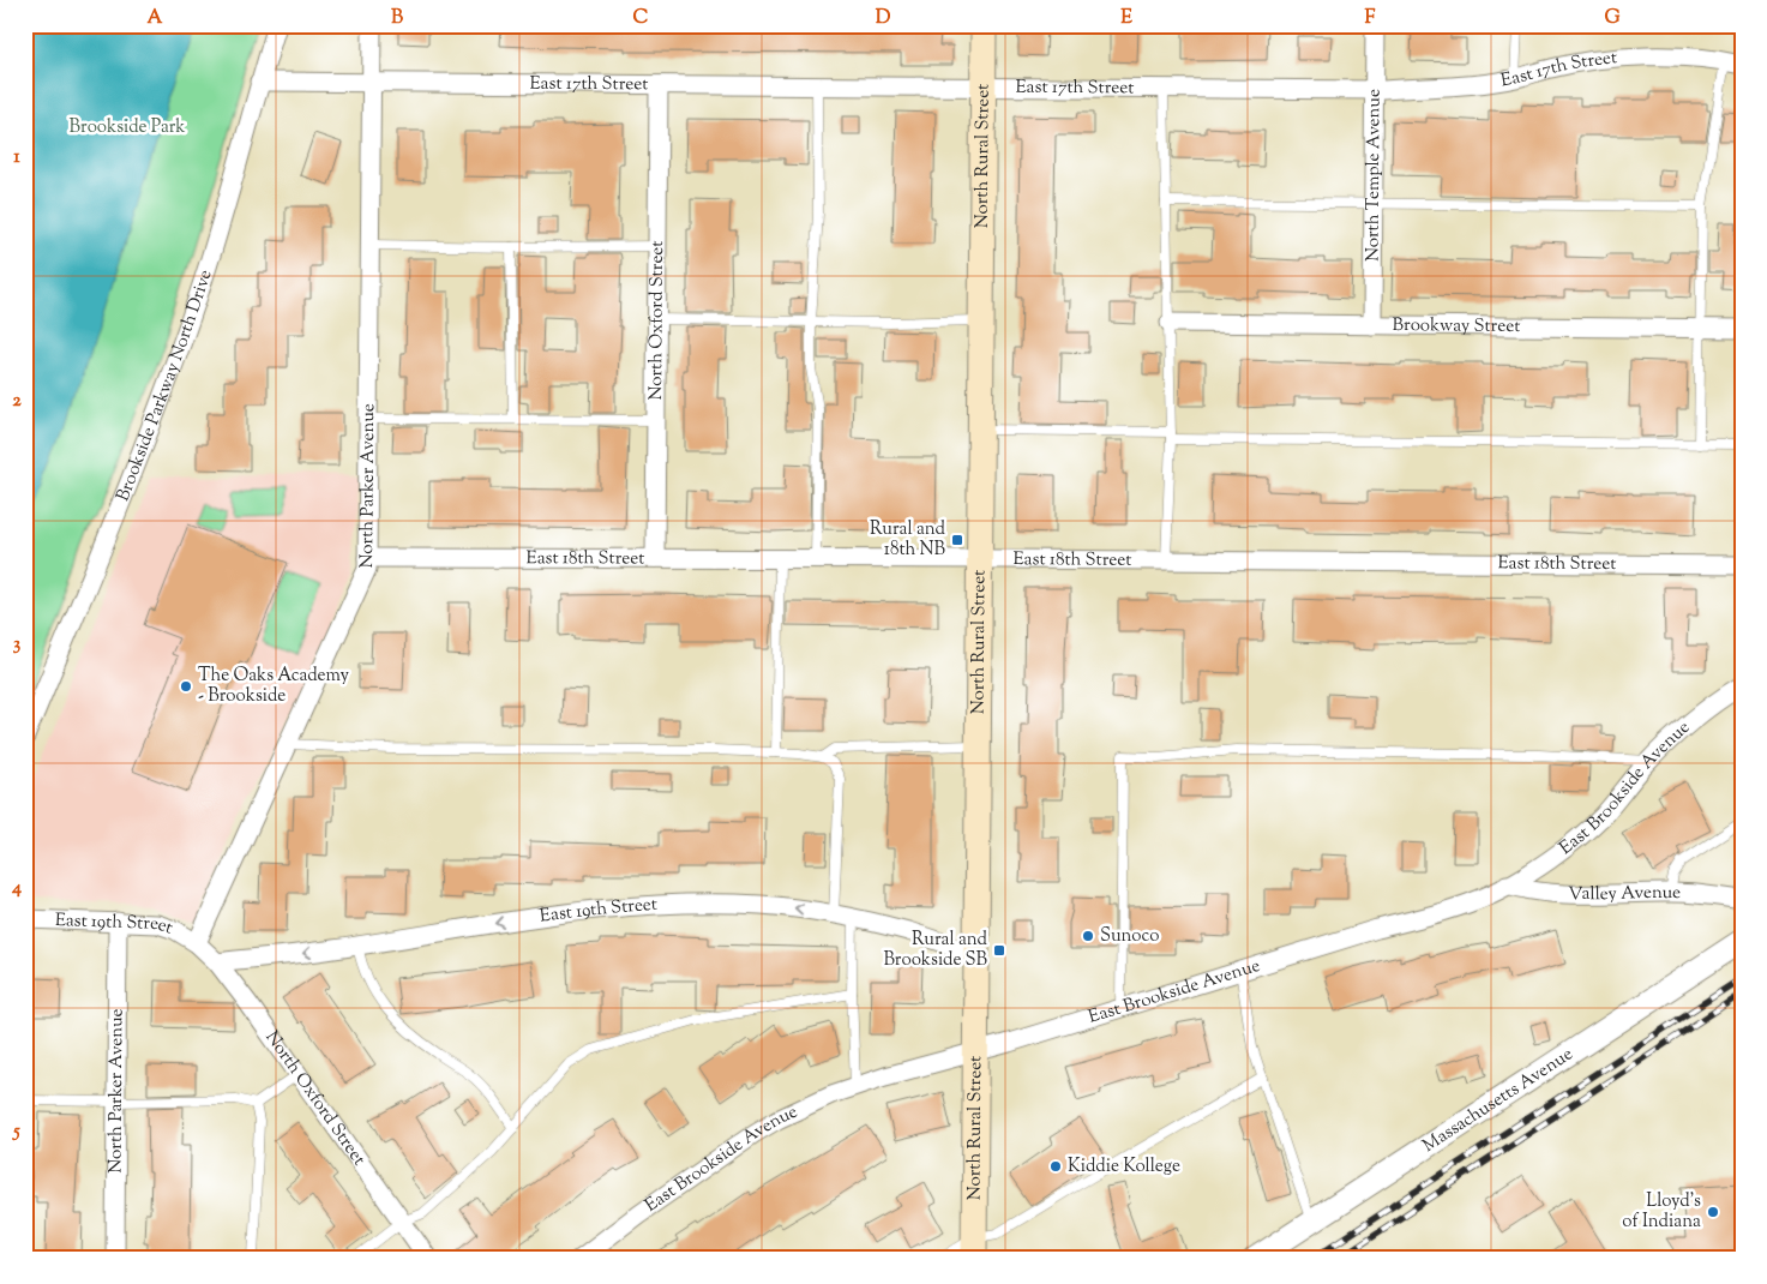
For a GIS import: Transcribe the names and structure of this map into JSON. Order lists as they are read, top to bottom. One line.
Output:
{"streets":{"main road":["North Rural Street"],"street":["East 17th Street","North Temple Avenue","North Oxford Street","Brookway Street","Brookside Parkway North Drive","North Parker Avenue","East 18th Street","East Brookside Avenue","Valley Avenue","East 19th Street","Massachusetts Avenue"]},"crossings":[["East 17th Street","North Rural Street"],["East 17th Street","North Temple Avenue"],["East 17th Street","North Oxford Street"],["East 17th Street","Brookside Parkway North Drive"],["East 17th Street","North Parker Avenue"],["North Rural Street","East 18th Street"],["North Rural Street","East Brookside Avenue"],["North Rural Street","East 19th Street"],["North Temple Avenue","Brookway Street"],["North Oxford Street","North Parker Avenue"],["North Oxford Street","East 18th Street"],["North Oxford Street","East 19th Street"],["North Parker Avenue","East 18th Street"],["North Parker Avenue","East 19th Street"],["East Brookside Avenue","Valley Avenue"]],"one_way":["East 19th Street"],"parks":["Brookside Park"],"places":{"transit":["Rural and 18th NB","Rural and Brookside SB"],"other":["The Oaks Academy - Brookside","Sunoco","Kiddie Kollege","Lloyd's of Indiana"]},"grid":{"columns":["A","B","C","D","E","F","G"],"rows":["1","2","3","4","5"]}}
